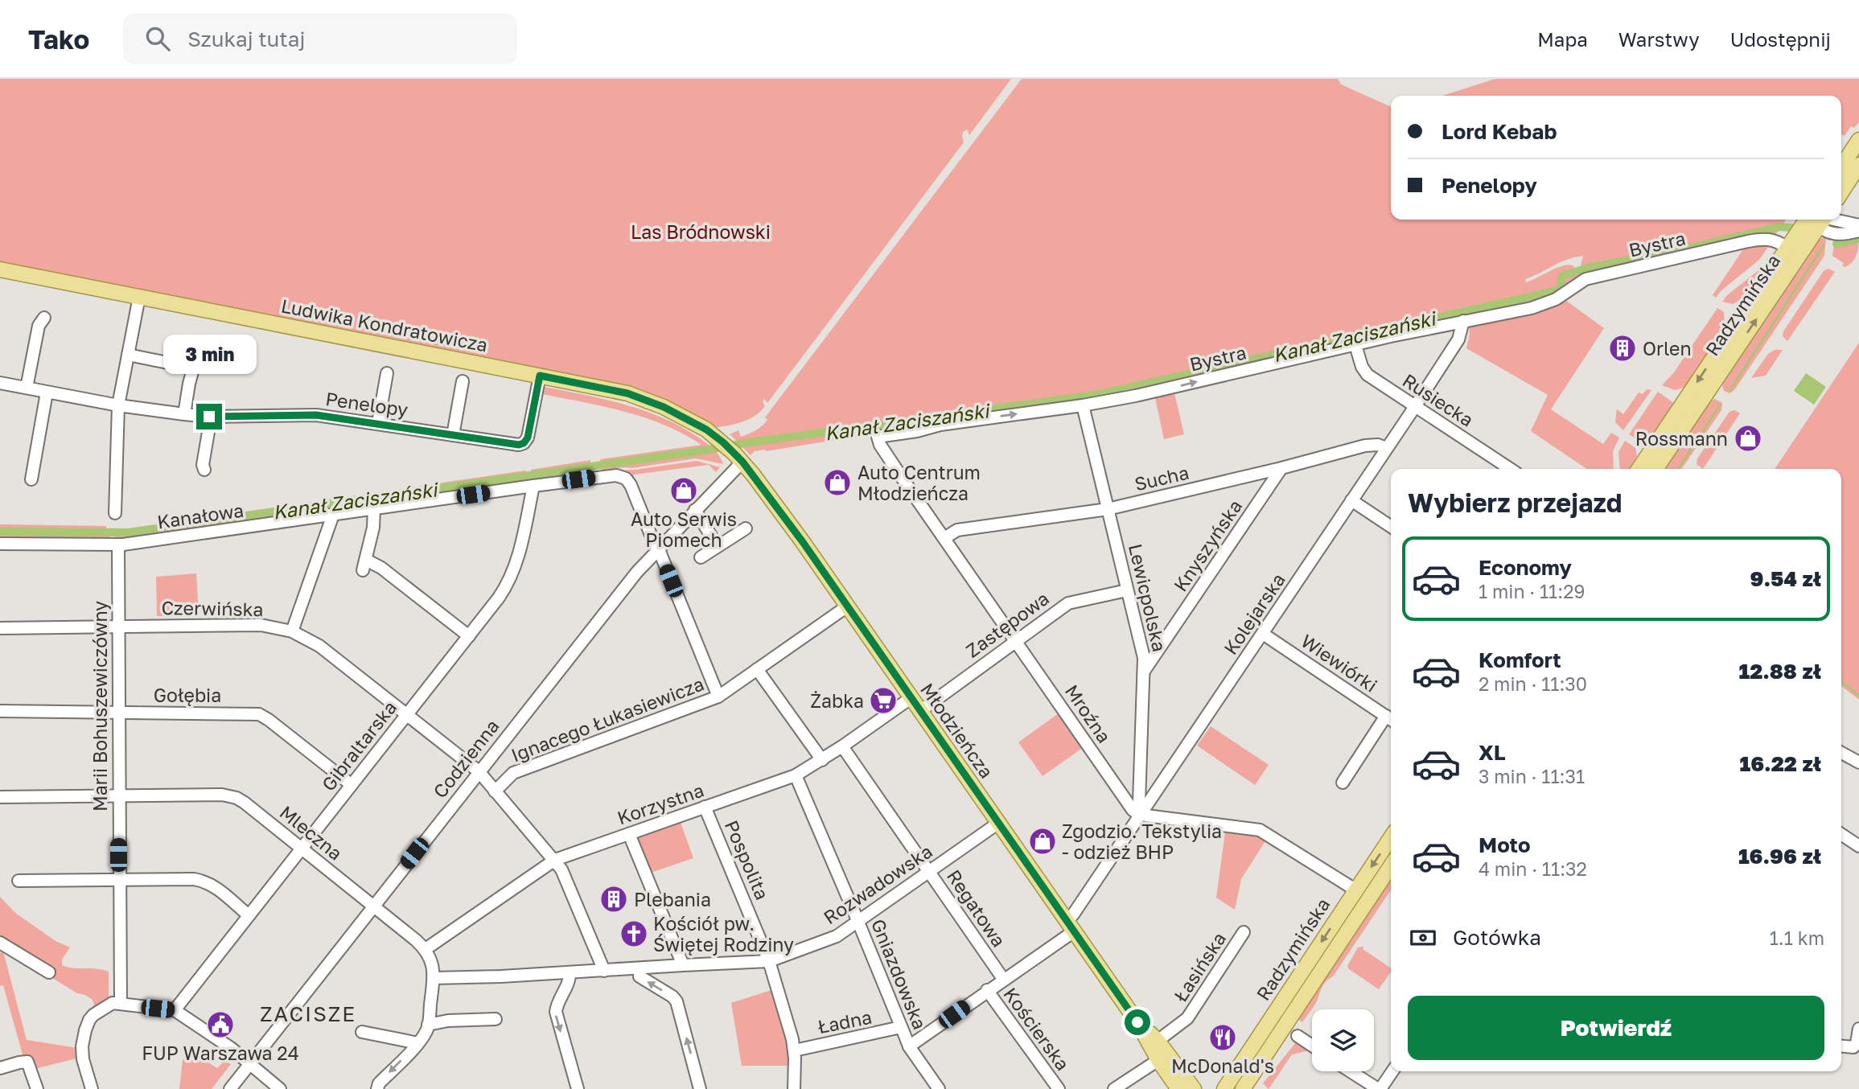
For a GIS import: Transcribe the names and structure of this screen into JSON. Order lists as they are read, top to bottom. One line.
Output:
{"streets":{"main road":["Radzymińska","Ludwika Kondratowicza","Młodzieńcza"],"street":["Bystra","Rusiecka","Penelopy","Sucha","Kanałowa","Knyszyńska","Lewicpolska","Czerwińska","Kolejarska","Zastępowa","Wiewiórki","Gołębia","Marii Bohuszewiczówny","Mroźna","Ignacego Łukasiewicza","Gibraltarska","Codzienna","Korzystna","Mleczna","Pospolita","Rozwadowska","Regatowa","Łasińska","Gniazdowska","Ładna","Kościerska"]},"crossings":[["Bystra","Radzymińska"],["Bystra","Rusiecka"],["Bystra","Lewicpolska"],["Bystra","Kolejarska"],["Bystra","Mroźna"],["Ludwika Kondratowicza","Penelopy"],["Ludwika Kondratowicza","Młodzieńcza"],["Ludwika Kondratowicza","Codzienna"],["Rusiecka","Kolejarska"],["Sucha","Knyszyńska"],["Sucha","Lewicpolska"],["Sucha","Kolejarska"],["Sucha","Mroźna"],["Kanałowa","Marii Bohuszewiczówny"],["Kanałowa","Gibraltarska"],["Kanałowa","Codzienna"],["Knyszyńska","Lewicpolska"],["Lewicpolska","Zastępowa"],["Czerwińska","Marii Bohuszewiczówny"],["Czerwińska","Ignacego Łukasiewicza"],["Czerwińska","Gibraltarska"],["Czerwińska","Codzienna"],["Czerwińska","Korzystna"],["Czerwińska","Rozwadowska"],["Kolejarska","Wiewiórki"],["Kolejarska","Mroźna"],["Kolejarska","Młodzieńcza"],["Zastępowa","Mroźna"],["Zastępowa","Młodzieńcza"],["Gołębia","Marii Bohuszewiczówny"],["Gołębia","Gibraltarska"],["Marii Bohuszewiczówny","Mleczna"],["Ignacego Łukasiewicza","Młodzieńcza"],["Młodzieńcza","Codzienna"],["Młodzieńcza","Korzystna"],["Młodzieńcza","Rozwadowska"],["Młodzieńcza","Łasińska"],["Gibraltarska","Mleczna"],["Codzienna","Mleczna"],["Korzystna","Mleczna"],["Korzystna","Pospolita"],["Korzystna","Regatowa"],["Korzystna","Gniazdowska"],["Pospolita","Rozwadowska"],["Pospolita","Ładna"],["Rozwadowska","Regatowa"],["Rozwadowska","Gniazdowska"],["Gniazdowska","Ładna"]],"one_way":["Bystra"],"districts":["ZACISZE"],"water":["Kanał Zaciszański"],"parks":["Las Bródnowski"],"places":{"building":["Orlen","Plebania"],"shop":["Rossmann","Auto Centrum Młodzieńcza","Auto Serwis Piomech","Zgodzio. Tekstylia - odzież BHP"],"supermarket":["Żabka"],"church":["Kościół pw. Świętej Rodziny"],"public building":["FUP Warszawa 24"],"restaurant":["McDonald's"]},"page":{"header":"Tako","search":"Szukaj tutaj","nav":["Mapa","Warstwy","Udostępnij"],"banner":["Lord Kebab","Penelopy"],"bubble":"3 min","heading":"Wybierz przejazd","list":[{"name":"Economy","note":"1 min · 11:29","value":"9.54 zł"},{"name":"Komfort","note":"2 min · 11:30","value":"12.88 zł"},{"name":"XL","note":"3 min · 11:31","value":"16.22 zł"},{"name":"Moto","note":"4 min · 11:32","value":"16.96 zł"}],"pay":["Gotówka","1.1 km"],"buttons":"Potwierdź"}}
